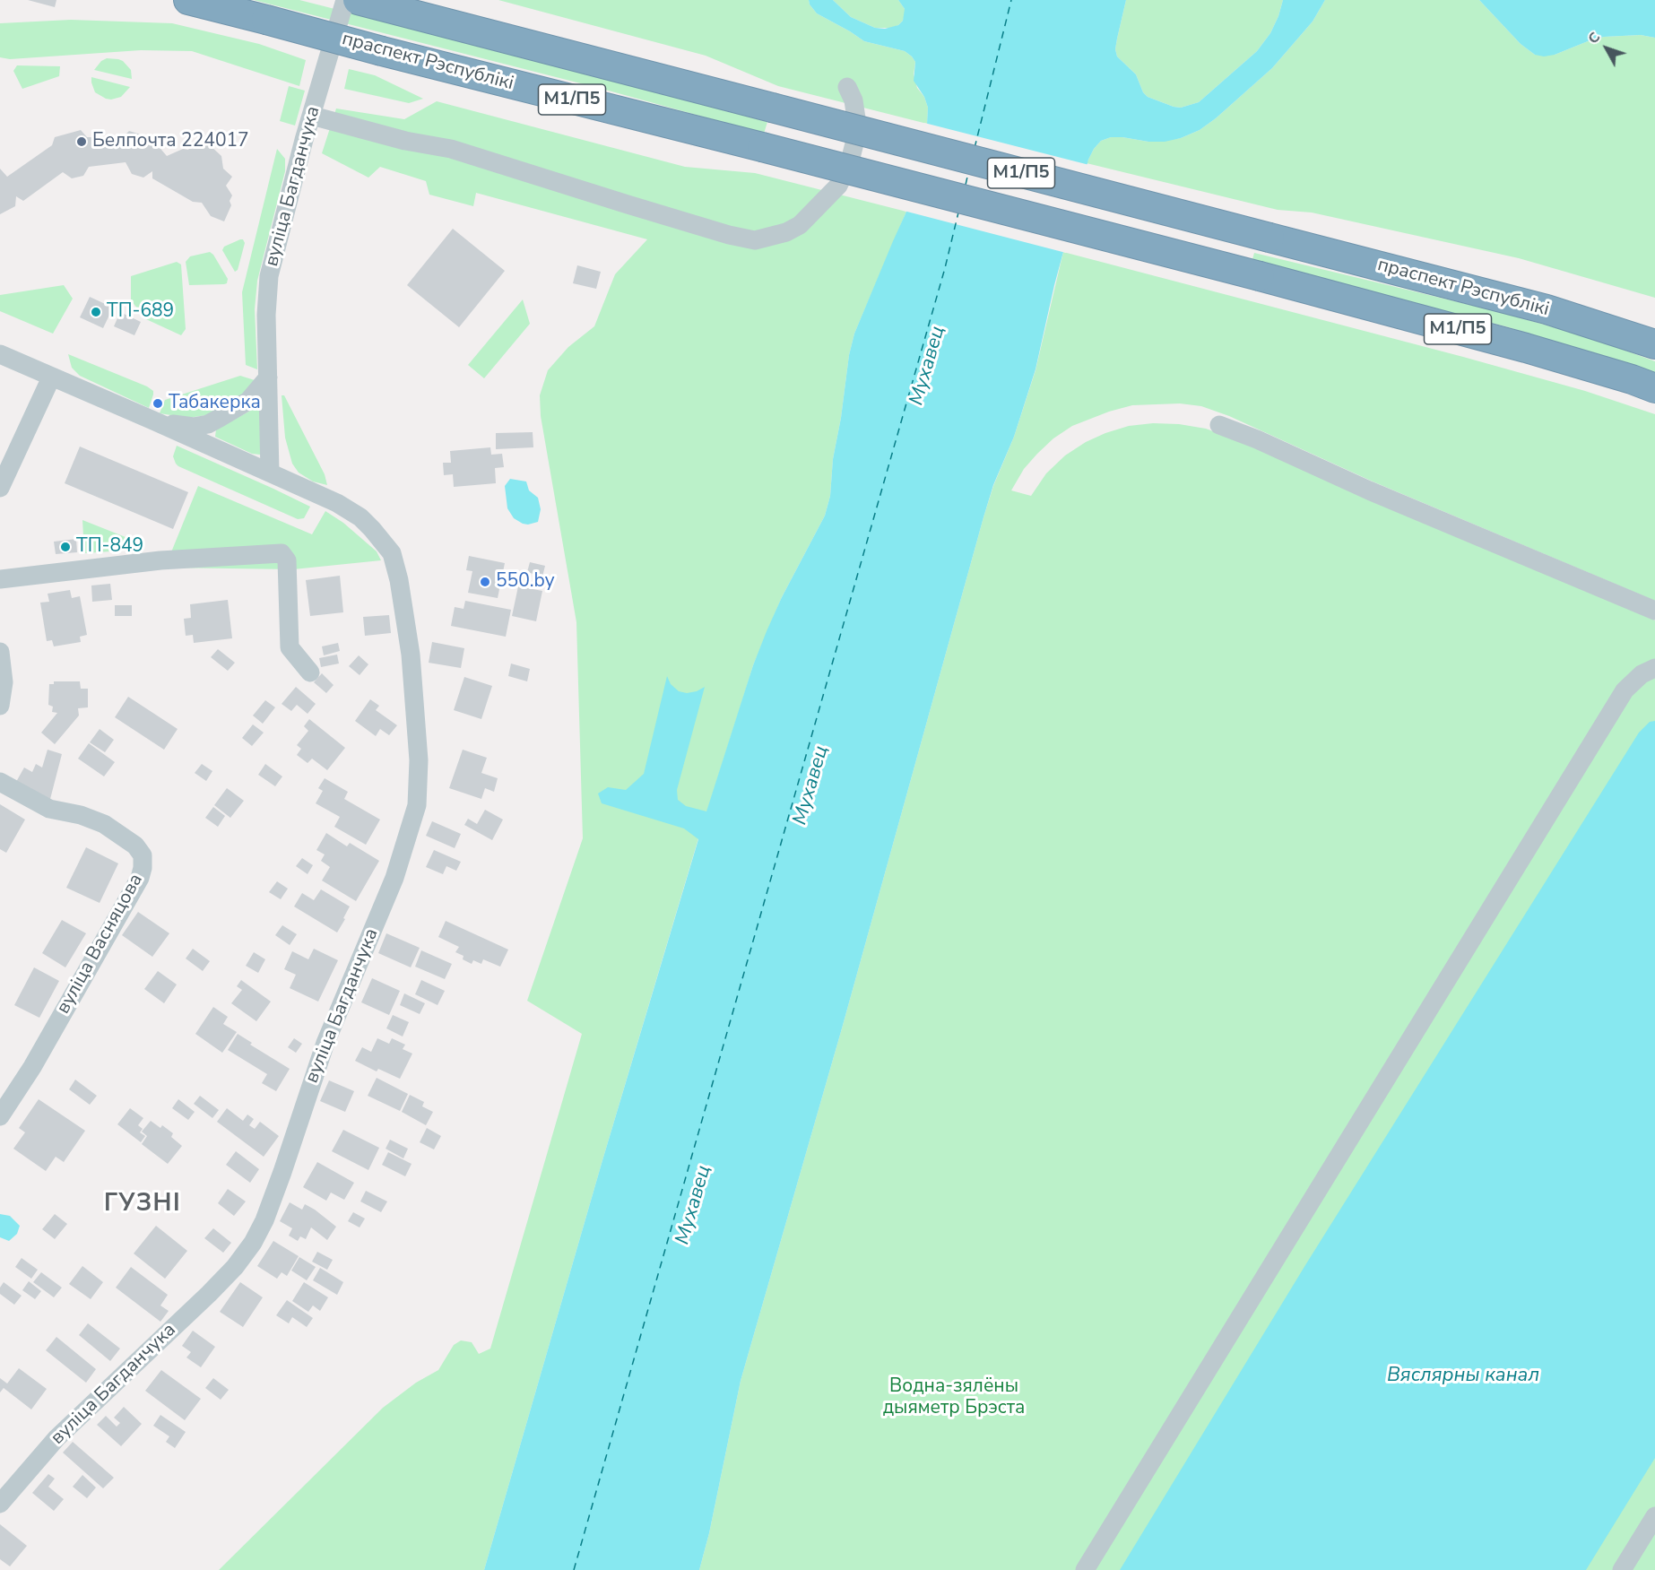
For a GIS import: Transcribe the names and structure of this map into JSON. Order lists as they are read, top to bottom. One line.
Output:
{"streets":{"highway":["праспект Рэспублікі","М1/П5"],"street":["вуліца Багданчука","вуліца Васняцова"]},"districts":["ГУЗНІ"],"water":["Мухавец","Вяслярны канал"],"parks":["Водна-зялёны дыяметр Брэста"],"places":["Белпочта 224017","ТП-689","Табакерка","ТП-849","550.by"],"north":"top left"}
